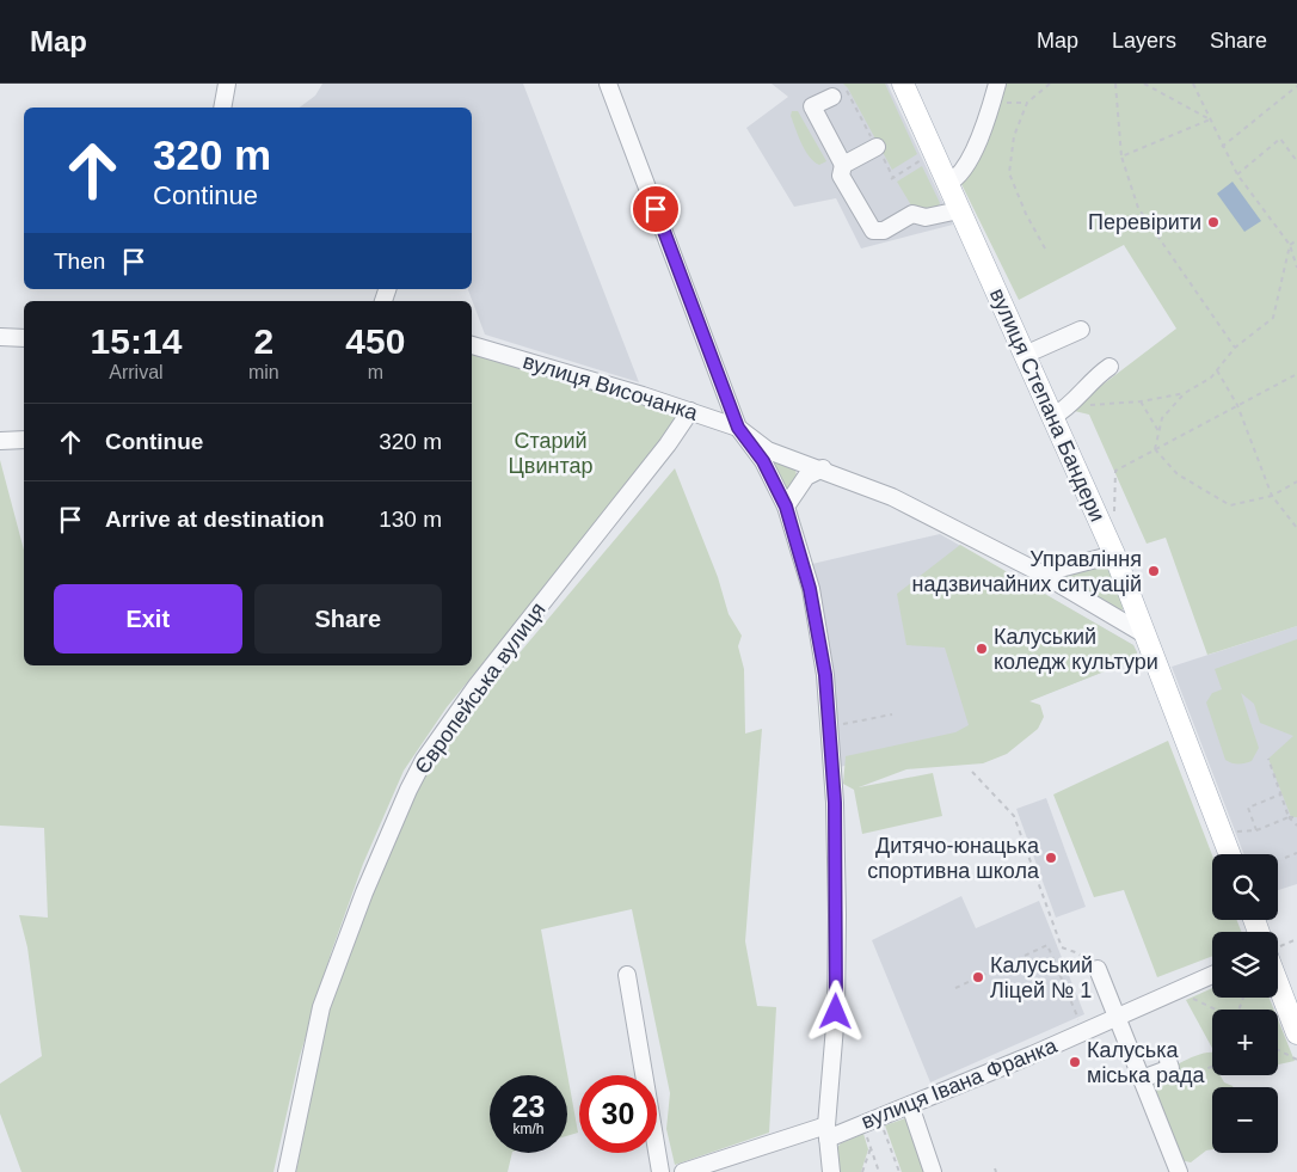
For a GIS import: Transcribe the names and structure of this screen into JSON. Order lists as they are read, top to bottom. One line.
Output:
{"streets":{"main road":["вулиця Степана Бандери"],"street":["вулиця Височанка","Європейська вулиця","вулиця Івана Франка"]},"crossings":[["вулиця Височанка","вулиця Степана Бандери"],["вулиця Височанка","Європейська вулиця"]],"parks":["Старий Цвинтар"],"places":["Перевірити","Управління надзвичайних ситуацій","Калуський коледж культури","Дитячо-юнацька спортивна школа","Калуський Ліцей № 1","Калуська міська рада"],"page":{"header":"Map","nav":["Map","Layers","Share"],"turn":["320 m","Continue"],"then":"Then","eta":["15:14","Arrival","2","min","450","m"],"list":[{"name":"Continue","value":"320 m"},{"name":"Arrive at destination","value":"130 m"}],"buttons":["Exit","Share"],"map_buttons":["+","−"],"speed":"23 km/h","limit":"30"}}
